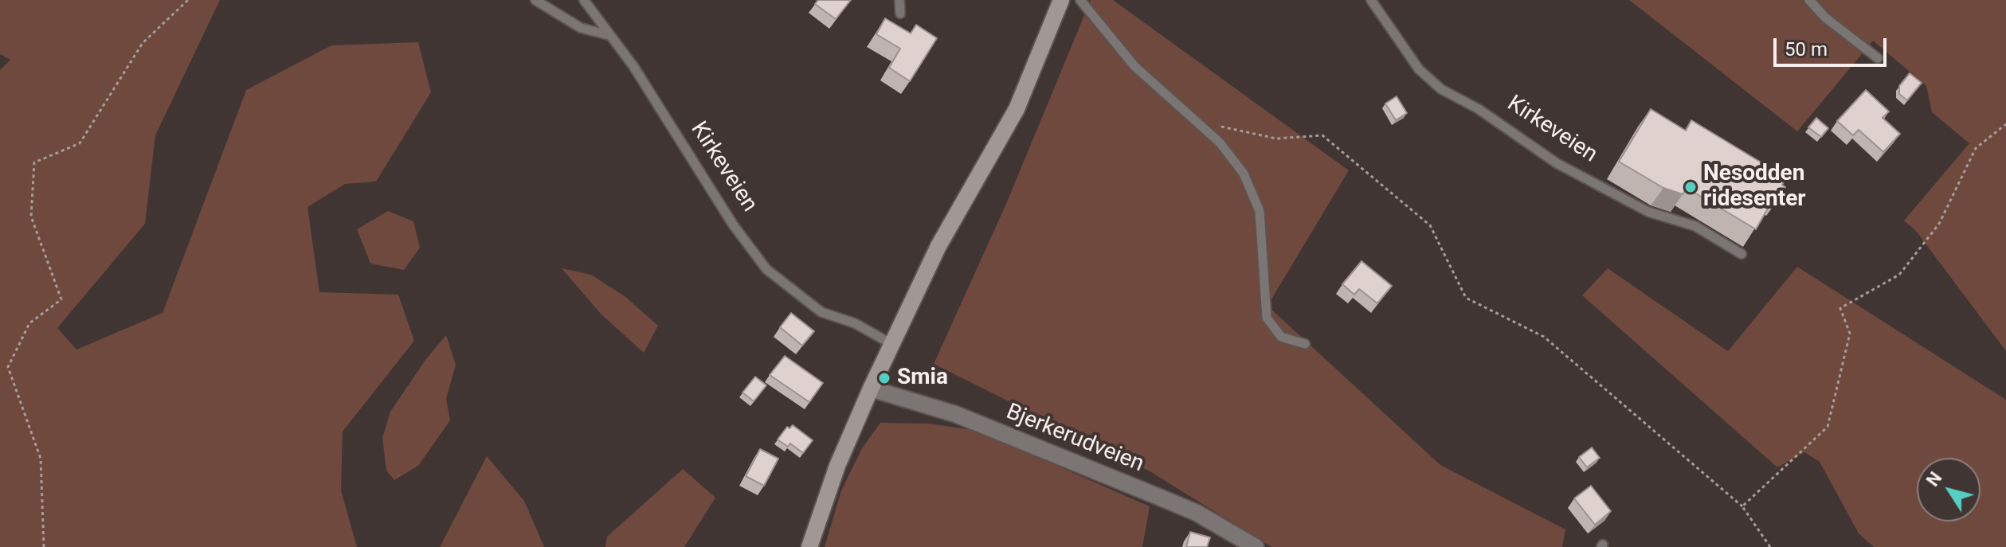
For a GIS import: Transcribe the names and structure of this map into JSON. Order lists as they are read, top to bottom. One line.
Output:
{"streets":{"street":["Bjerkerudveien"],"lane":["Kirkeveien"]},"places":["Nesodden ridesenter","Smia"],"scale_bar":"50 m","north":"top left"}
